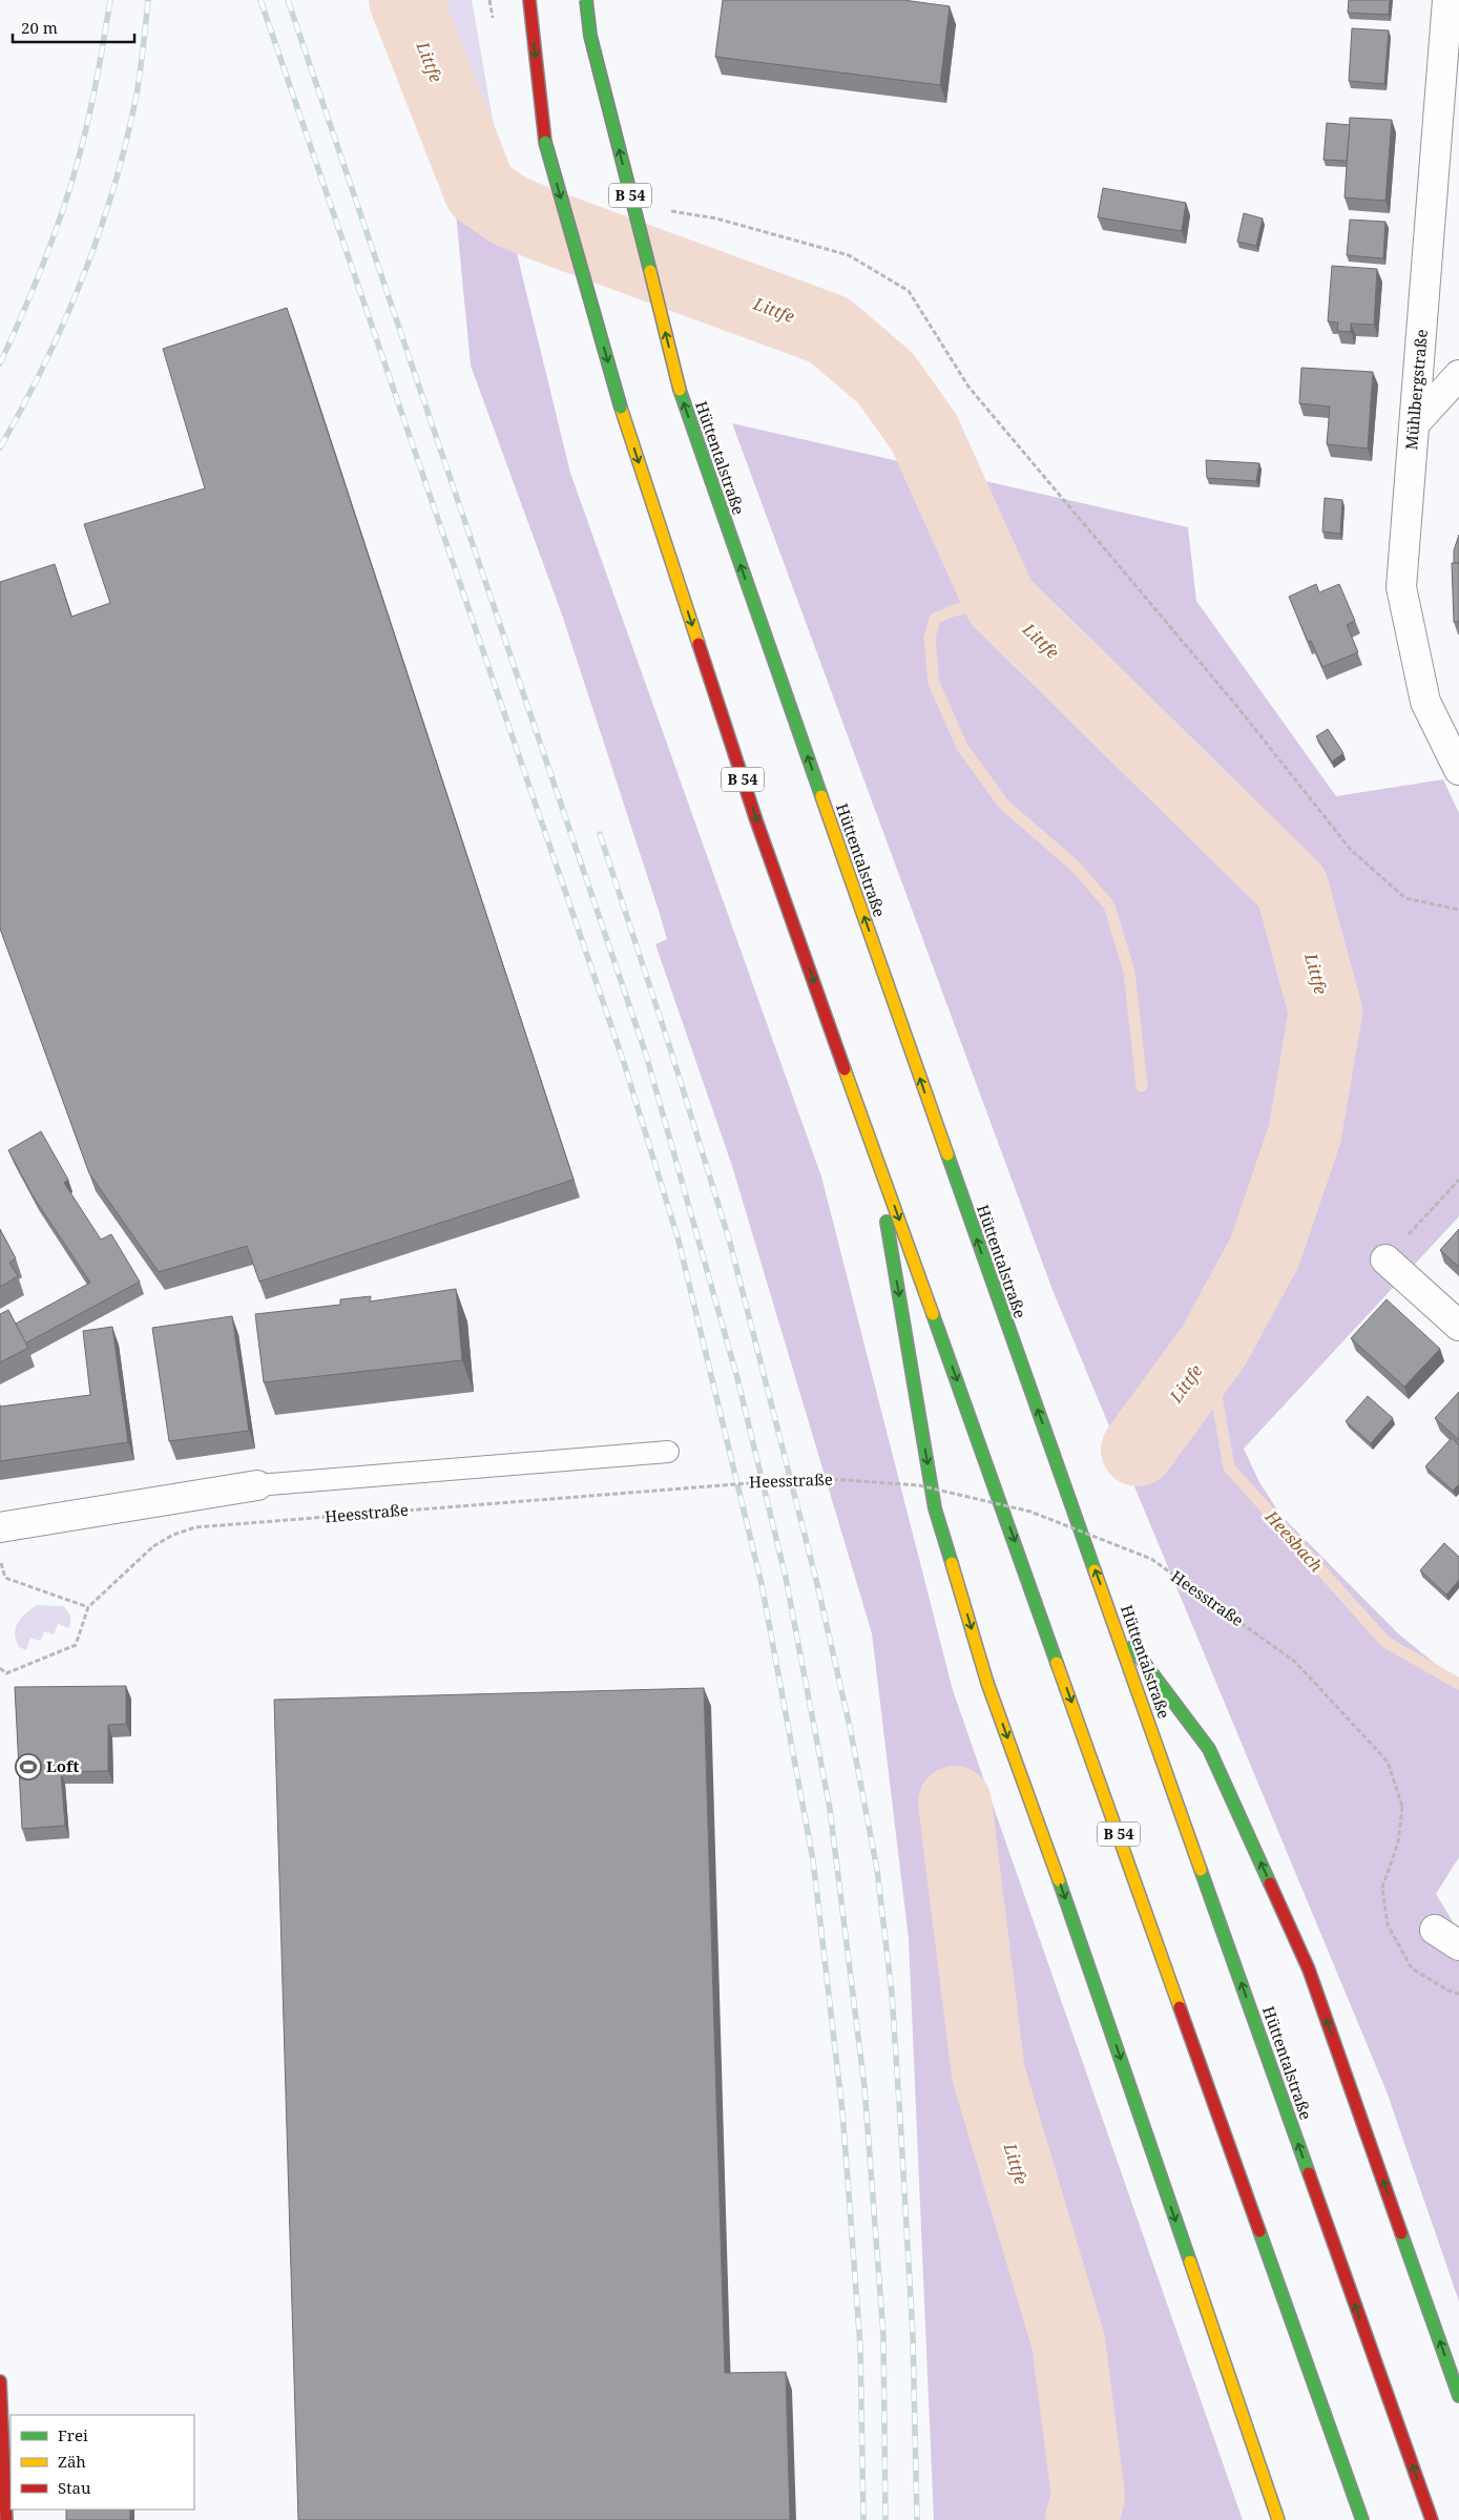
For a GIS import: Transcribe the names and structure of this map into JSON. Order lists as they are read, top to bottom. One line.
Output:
{"streets":{"main road":["B 54","Hüttentalstraße"],"street":["Mühlbergstraße"],"path":["Heesstraße"]},"water":["Littfe","Heesbach"],"places":{"sports":["Loft"]},"legend":["Frei","Zäh","Stau"],"scale_bar":"20 m"}
